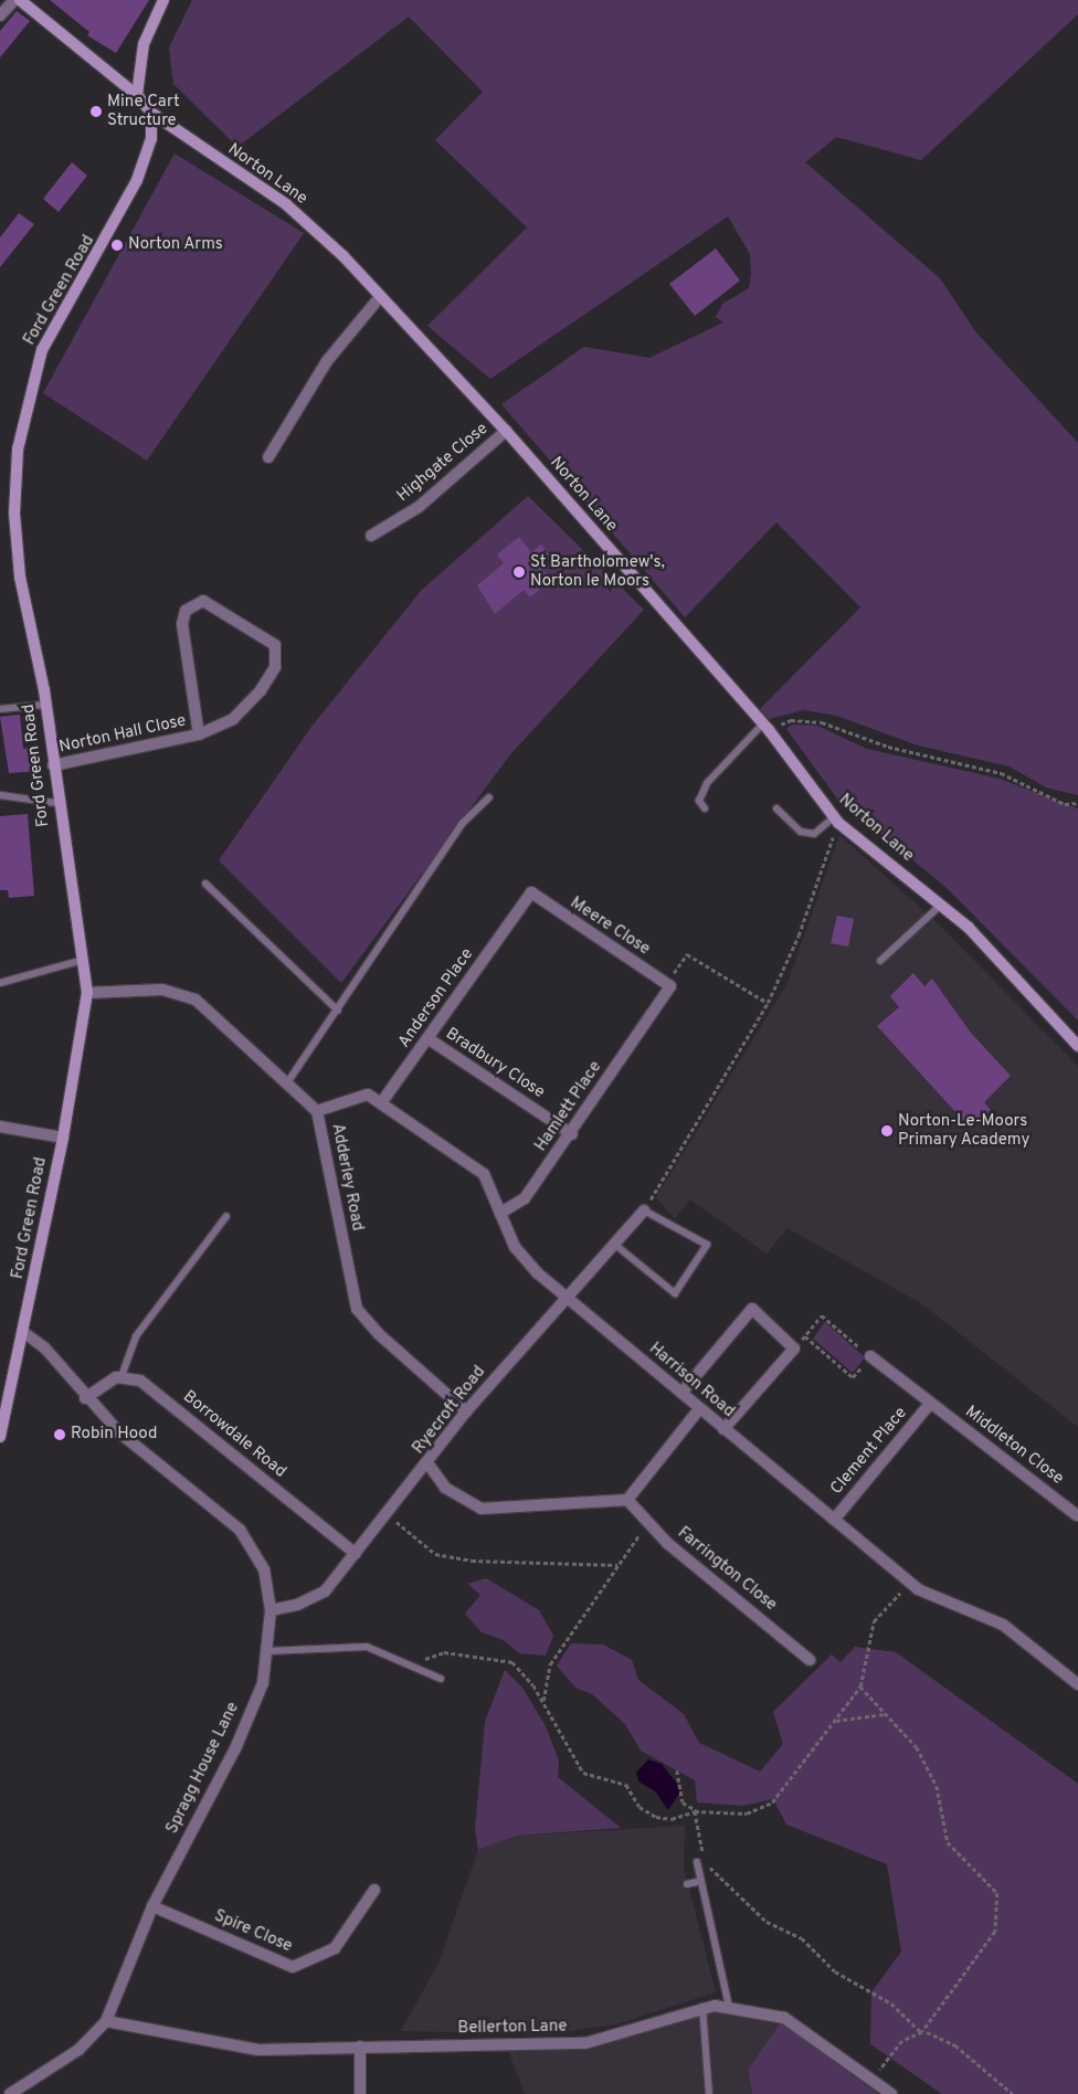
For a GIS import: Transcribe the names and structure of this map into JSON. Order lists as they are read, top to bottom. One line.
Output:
{"streets":{"street":["Norton Lane","Ford Green Road","Highgate Close","Norton Hall Close","Meere Close","Anderson Place","Bradbury Close","Hamlett Place","Adderley Road","Harrison Road","Ryecroft Road","Borrowdale Road","Middleton Close","Clement Place","Farrington Close","Spragg House Lane","Spire Close","Bellerton Lane"]},"crossings":[["Norton Lane","Ford Green Road"],["Norton Lane","Highgate Close"],["Ford Green Road","Norton Hall Close"],["Ford Green Road","Adderley Road"],["Ford Green Road","Spragg House Lane"],["Meere Close","Anderson Place"],["Meere Close","Hamlett Place"],["Anderson Place","Bradbury Close"],["Anderson Place","Harrison Road"],["Bradbury Close","Hamlett Place"],["Hamlett Place","Harrison Road"],["Adderley Road","Ryecroft Road"],["Harrison Road","Ryecroft Road"],["Harrison Road","Clement Place"],["Ryecroft Road","Borrowdale Road"],["Ryecroft Road","Spragg House Lane"],["Middleton Close","Clement Place"],["Spragg House Lane","Spire Close"],["Spragg House Lane","Bellerton Lane"]],"places":["Mine Cart Structure","Norton Arms","St Bartholomew's, Norton le Moors","Norton-Le-Moors Primary Academy","Robin Hood"]}
